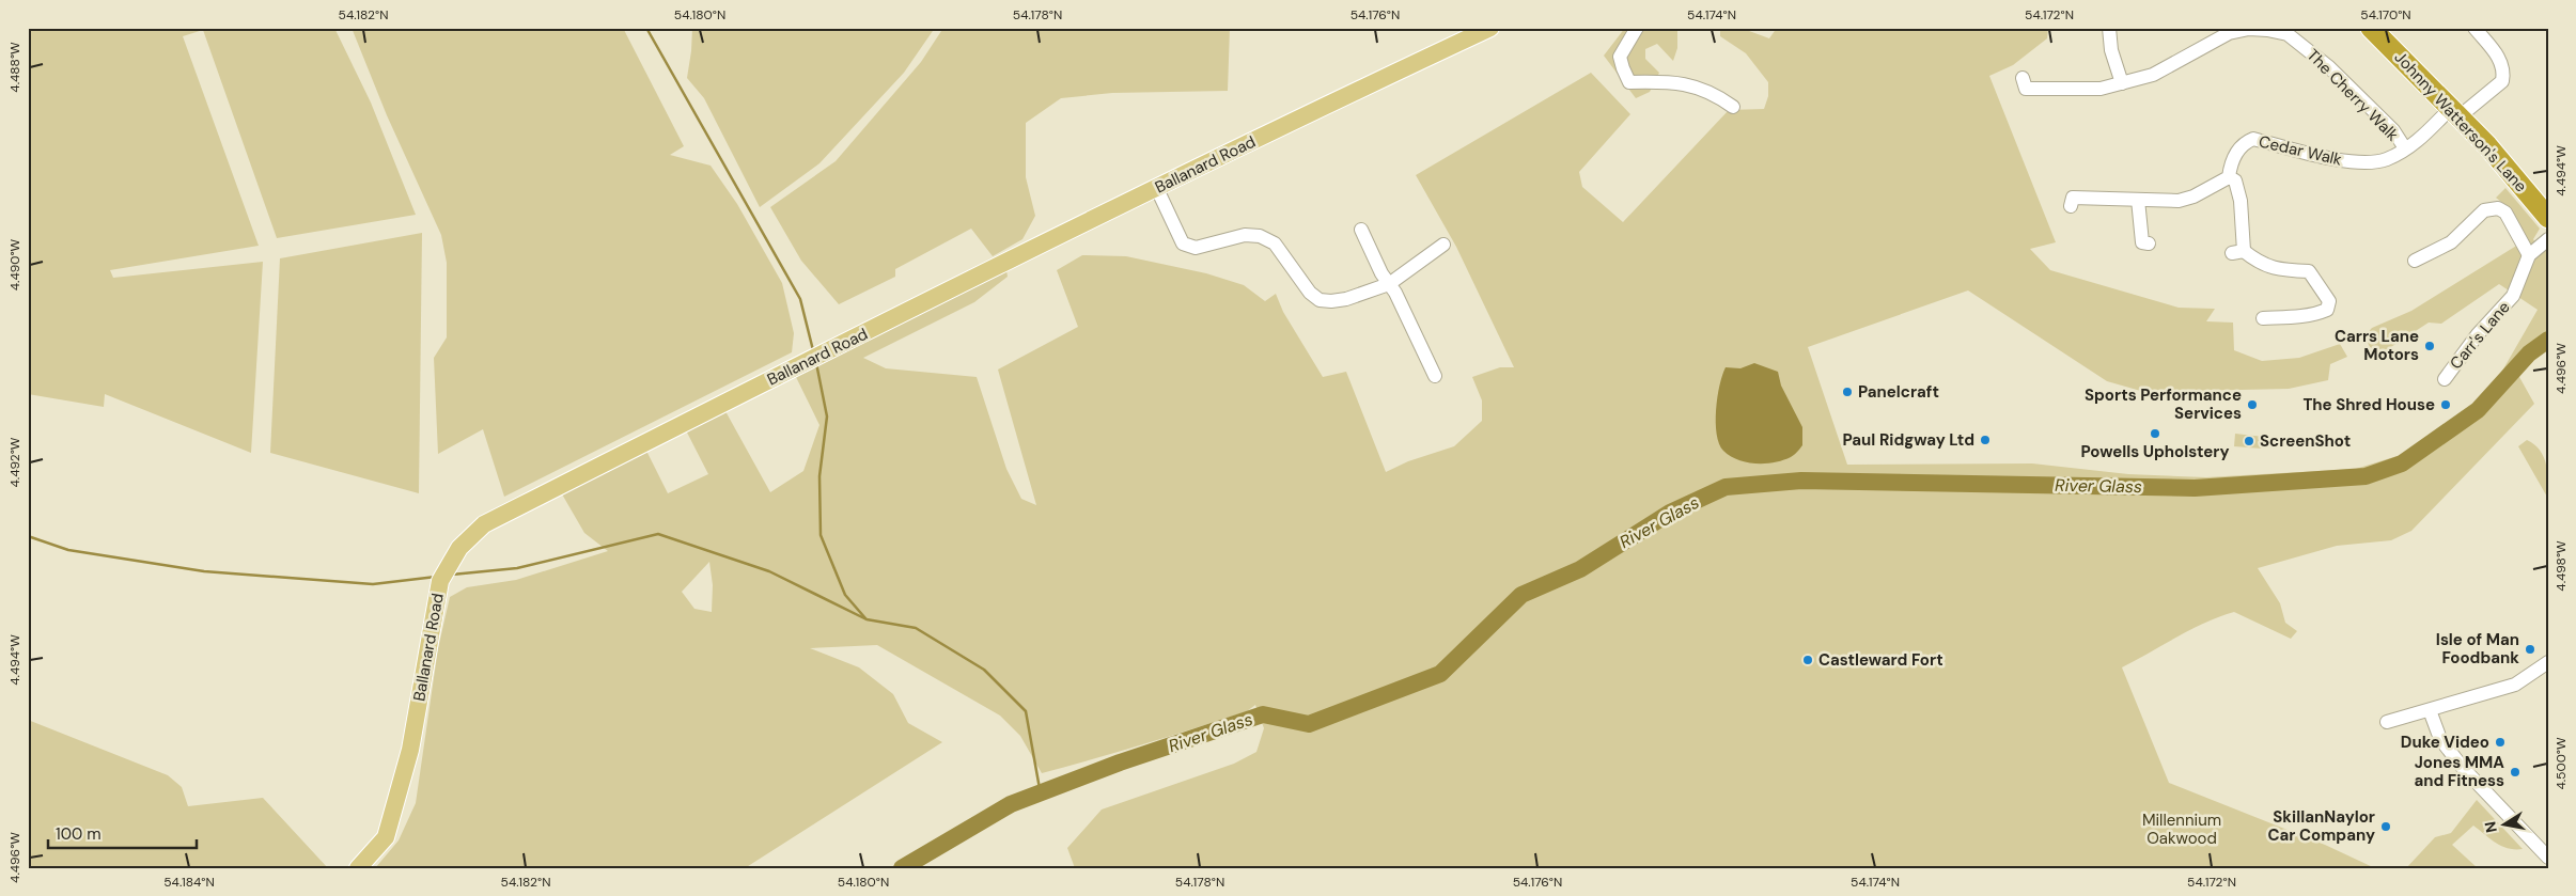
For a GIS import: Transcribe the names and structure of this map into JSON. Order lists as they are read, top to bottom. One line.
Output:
{"streets":{"highway":["Johnny Watterson's Lane"],"main road":["Ballanard Road"],"street":["The Cherry Walk","Cedar Walk","Carr's Lane"]},"crossings":[["The Cherry Walk","Cedar Walk"],["Johnny Watterson's Lane","Cedar Walk"]],"water":["River Glass"],"parks":["Millennium Oakwood"],"places":["Carrs Lane Motors","Panelcraft","Sports Performance Services","The Shred House","Powells Upholstery","Paul Ridgway Ltd","ScreenShot","Isle of Man Foodbank","Castleward Fort","Duke Video","Jones MMA and Fitness","SkillanNaylor Car Company"],"scale_bar":"100 m","north":"left","coordinates":["54.182°N","54.180°N","54.178°N","54.176°N","54.174°N","54.172°N","54.170°N","4.488°W","4.494°W","4.490°W","4.496°W","4.492°W","4.498°W","4.500°W","54.184°N"]}
